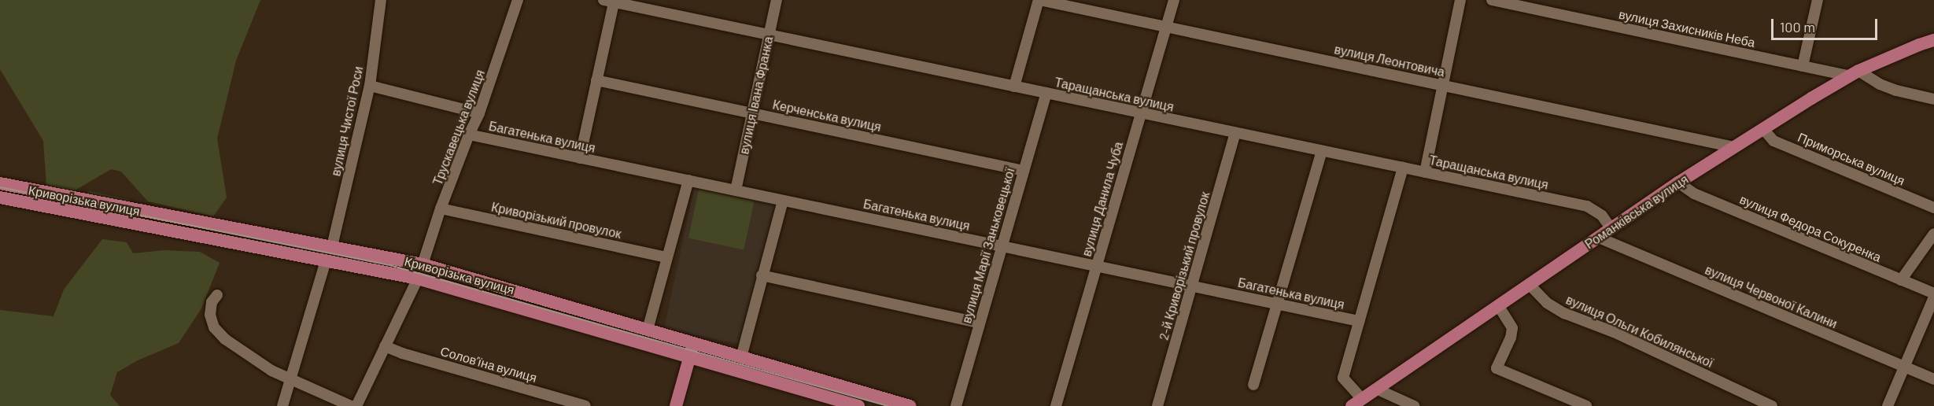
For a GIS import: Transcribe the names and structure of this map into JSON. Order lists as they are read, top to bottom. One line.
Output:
{"streets":{"main road":["Криворізька вулиця","Романківська вулиця"],"street":["вулиця Захисників Неба","вулиця Леонтовича","Таращанська вулиця","вулиця Івана Франка","Керченська вулиця","вулиця Чистої Роси","Трускавецька вулиця","Багатенька вулиця","Приморська вулиця","вулиця Данила Чуба","Криворізький провулок","вулиця Федора Сокуренка","вулиця Марії Заньковецької","2-й Криворізький провулок","вулиця Червоної Калини","вулиця Ольги Кобилянської","Соловʼїна вулиця"]},"crossings":[["вулиця Захисників Неба","Романківська вулиця"],["вулиця Леонтовича","Таращанська вулиця"],["вулиця Леонтовича","вулиця Данила Чуба"],["вулиця Леонтовича","Романківська вулиця"],["Таращанська вулиця","вулиця Івана Франка"],["Таращанська вулиця","вулиця Данила Чуба"],["Таращанська вулиця","Романківська вулиця"],["Таращанська вулиця","вулиця Марії Заньковецької"],["Таращанська вулиця","2-й Криворізький провулок"],["вулиця Івана Франка","Керченська вулиця"],["вулиця Івана Франка","Багатенька вулиця"],["Керченська вулиця","вулиця Марії Заньковецької"],["вулиця Чистої Роси","Криворізька вулиця"],["Трускавецька вулиця","Багатенька вулиця"],["Трускавецька вулиця","Криворізька вулиця"],["Трускавецька вулиця","Криворізький провулок"],["Багатенька вулиця","вулиця Данила Чуба"],["Багатенька вулиця","вулиця Марії Заньковецької"],["Багатенька вулиця","2-й Криворізький провулок"],["Приморська вулиця","Романківська вулиця"],["Романківська вулиця","вулиця Федора Сокуренка"],["Романківська вулиця","вулиця Червоної Калини"],["Романківська вулиця","вулиця Ольги Кобилянської"]],"scale_bar":"100 m"}
